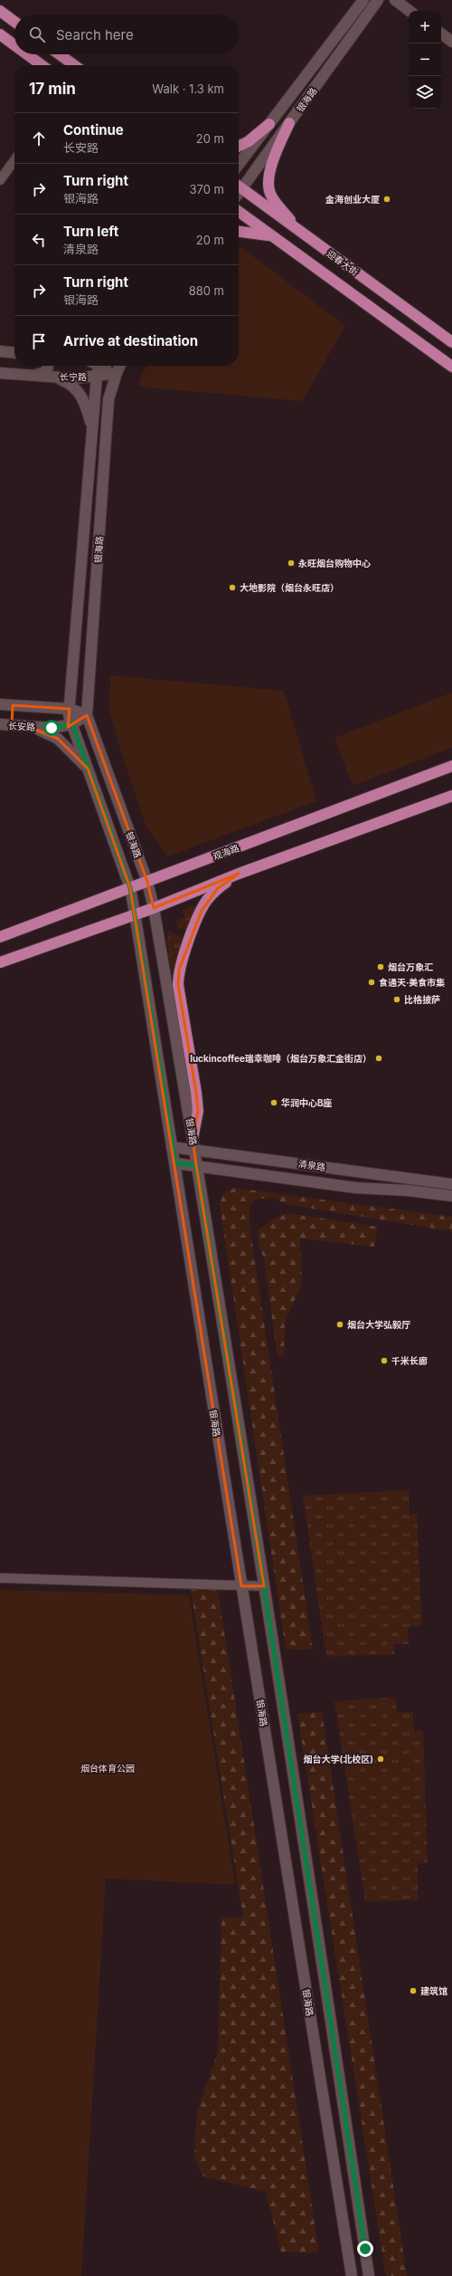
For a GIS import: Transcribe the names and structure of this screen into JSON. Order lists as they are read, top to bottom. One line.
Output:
{"streets":{"main road":["银海路","迎春大街","长宁路","长安路","观海路","清泉路"]},"crossings":[["银海路","长宁路"],["银海路","长安路"],["银海路","观海路"],["银海路","清泉路"]],"parks":["烟台体育公园"],"places":["金海创业大厦","永旺烟台购物中心","大地影院（烟台永旺店）","烟台万象汇","食通天·美食市集","比格披萨","luckincoffee瑞幸咖啡（烟台万象汇金街店）","华润中心B座","烟台大学弘毅厅","千米长廊","烟台大学(北校区)","建筑馆"],"page":{"map_buttons":["+","−"],"search":"Search here","heading":["17 min","Walk · 1.3 km"],"list":[["Continue","长安路","20 m"],["Turn right","银海路","370 m"],["Turn left","清泉路","20 m"],["Turn right","银海路","880 m"],"Arrive at destination"]}}
